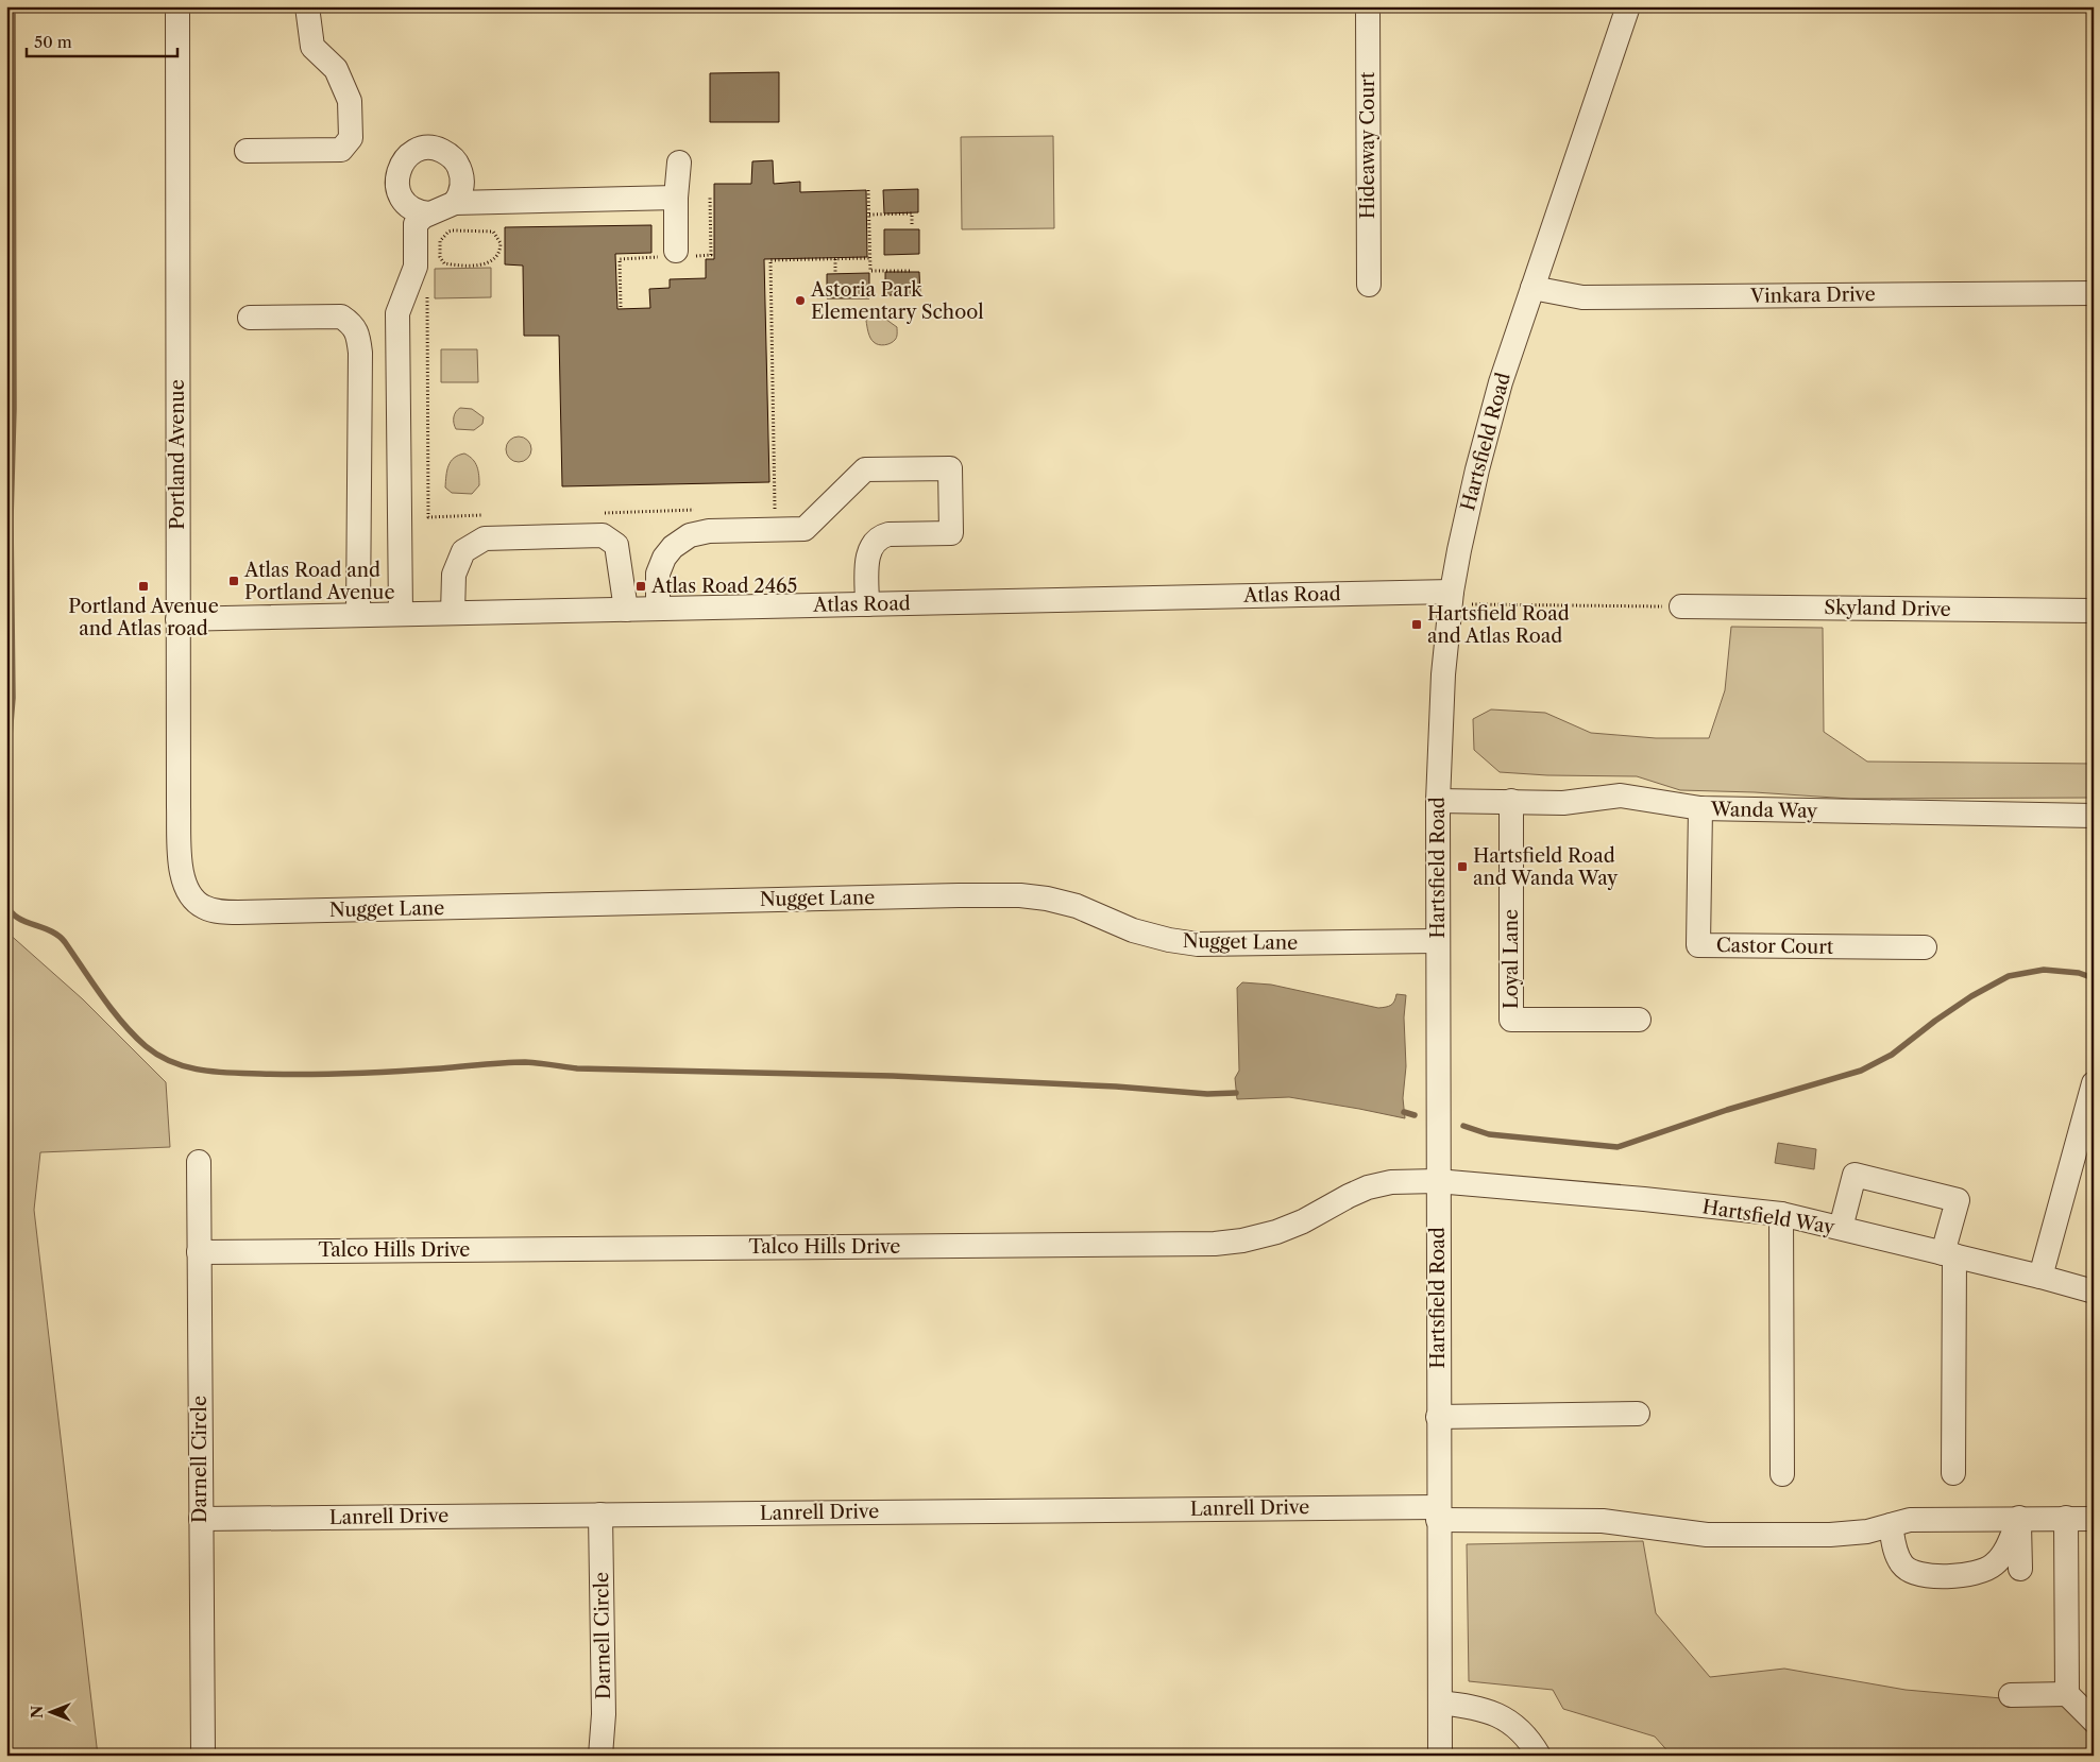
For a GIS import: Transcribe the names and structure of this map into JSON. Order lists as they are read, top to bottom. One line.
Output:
{"streets":{"street":["Hideaway Court","Vinkara Drive","Hartsfield Road","Portland Avenue","Atlas Road","Skyland Drive","Wanda Way","Nugget Lane","Castor Court","Loyal Lane","Hartsfield Way","Talco Hills Drive","Darnell Circle","Lanrell Drive"]},"crossings":[["Vinkara Drive","Hartsfield Road"],["Hartsfield Road","Atlas Road"],["Hartsfield Road","Wanda Way"],["Hartsfield Road","Nugget Lane"],["Hartsfield Road","Hartsfield Way"],["Hartsfield Road","Talco Hills Drive"],["Hartsfield Road","Lanrell Drive"],["Portland Avenue","Atlas Road"],["Portland Avenue","Nugget Lane"],["Wanda Way","Castor Court"],["Wanda Way","Loyal Lane"],["Hartsfield Way","Talco Hills Drive"],["Talco Hills Drive","Darnell Circle"],["Darnell Circle","Lanrell Drive"]],"places":{"other":["Astoria Park Elementary School"],"transit":["Atlas Road and Portland Avenue","Portland Avenue and Atlas road","Atlas Road 2465","Hartsfield Road and Atlas Road","Hartsfield Road and Wanda Way"]},"scale_bar":"50 m","north":"left"}
